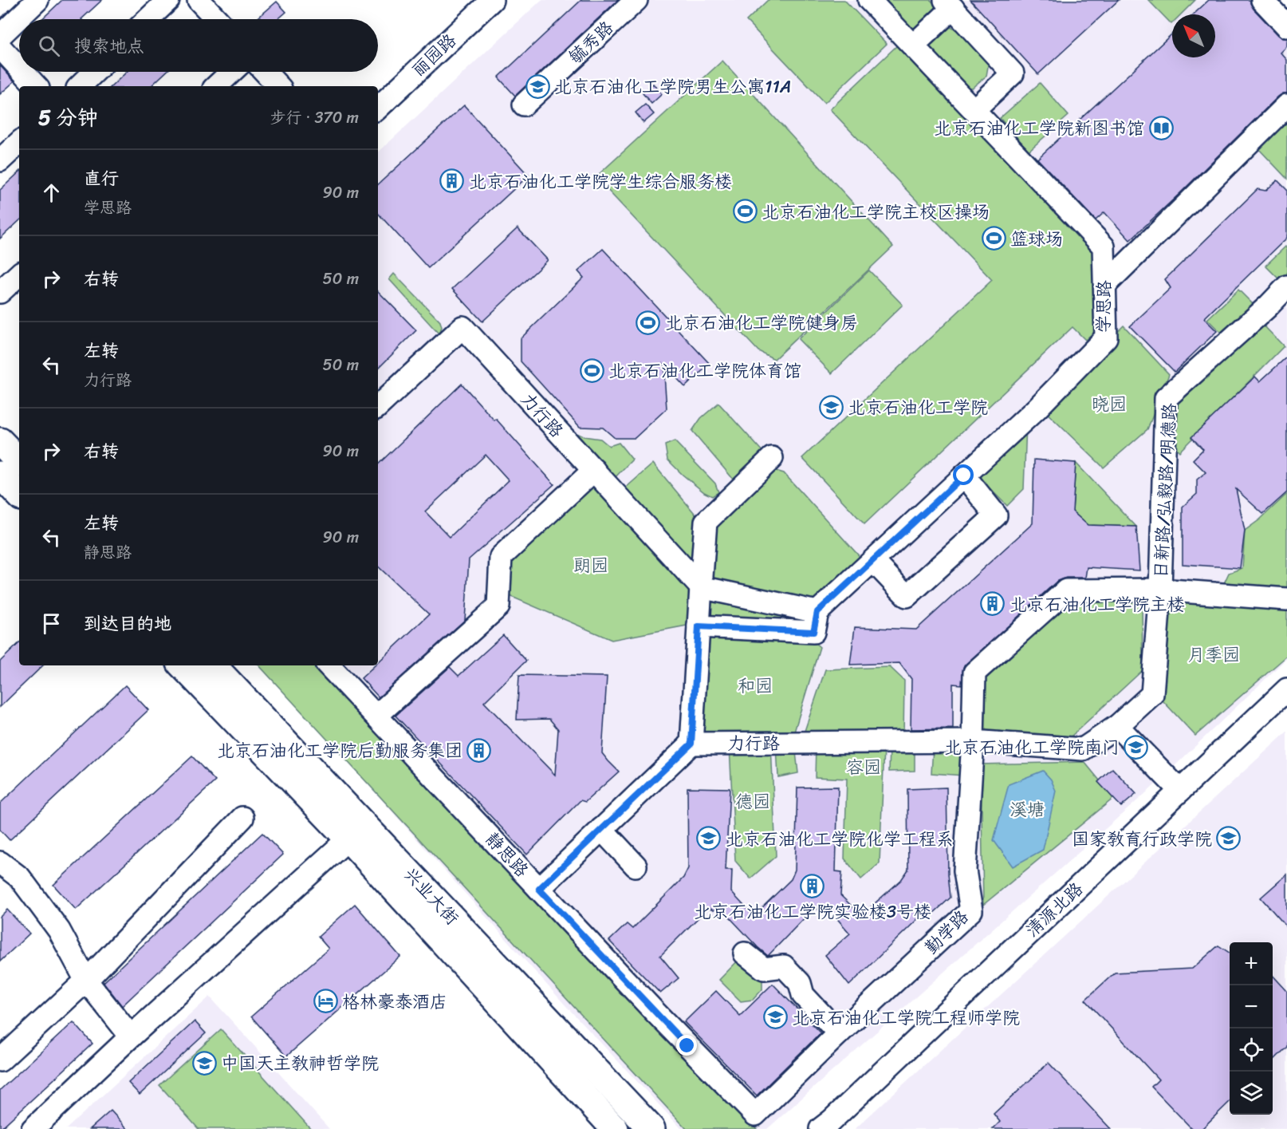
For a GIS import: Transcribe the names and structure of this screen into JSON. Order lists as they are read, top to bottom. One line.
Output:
{"streets":{"main road":["兴业大街"],"street":["毓秀路","丽园路","学思路","力行路","日新路/弘毅路/明德路","静思路","清源北路","勤学路"]},"crossings":[["力行路","日新路/弘毅路/明德路"],["力行路","勤学路"],["静思路","勤学路"]],"parks":["晓园","朗园","月季园","和园","容园","德园","溪塘"],"places":{"school or university":["北京石油化工学院男生公寓11A","北京石油化工学院","北京石油化工学院南门","北京石油化工学院化学工程系","国家教育行政学院","北京石油化工学院工程师学院","中国天主教神哲学院"],"library":["北京石油化工学院新图书馆"],"building":["北京石油化工学院学生综合服务楼","北京石油化工学院主楼","北京石油化工学院后勤服务集团","北京石油化工学院实验楼3号楼"],"sports":["北京石油化工学院主校区操场","篮球场","北京石油化工学院健身房","北京石油化工学院体育馆"],"hotel":["格林豪泰酒店"]},"north":"top left","page":{"search":"搜索地点","heading":["5 分钟","步行 · 370 m"],"list":[["直行","学思路","90 m"],["右转","50 m"],["左转","力行路","50 m"],["右转","90 m"],["左转","静思路","90 m"],"到达目的地"],"map_buttons":["+","−"]}}
